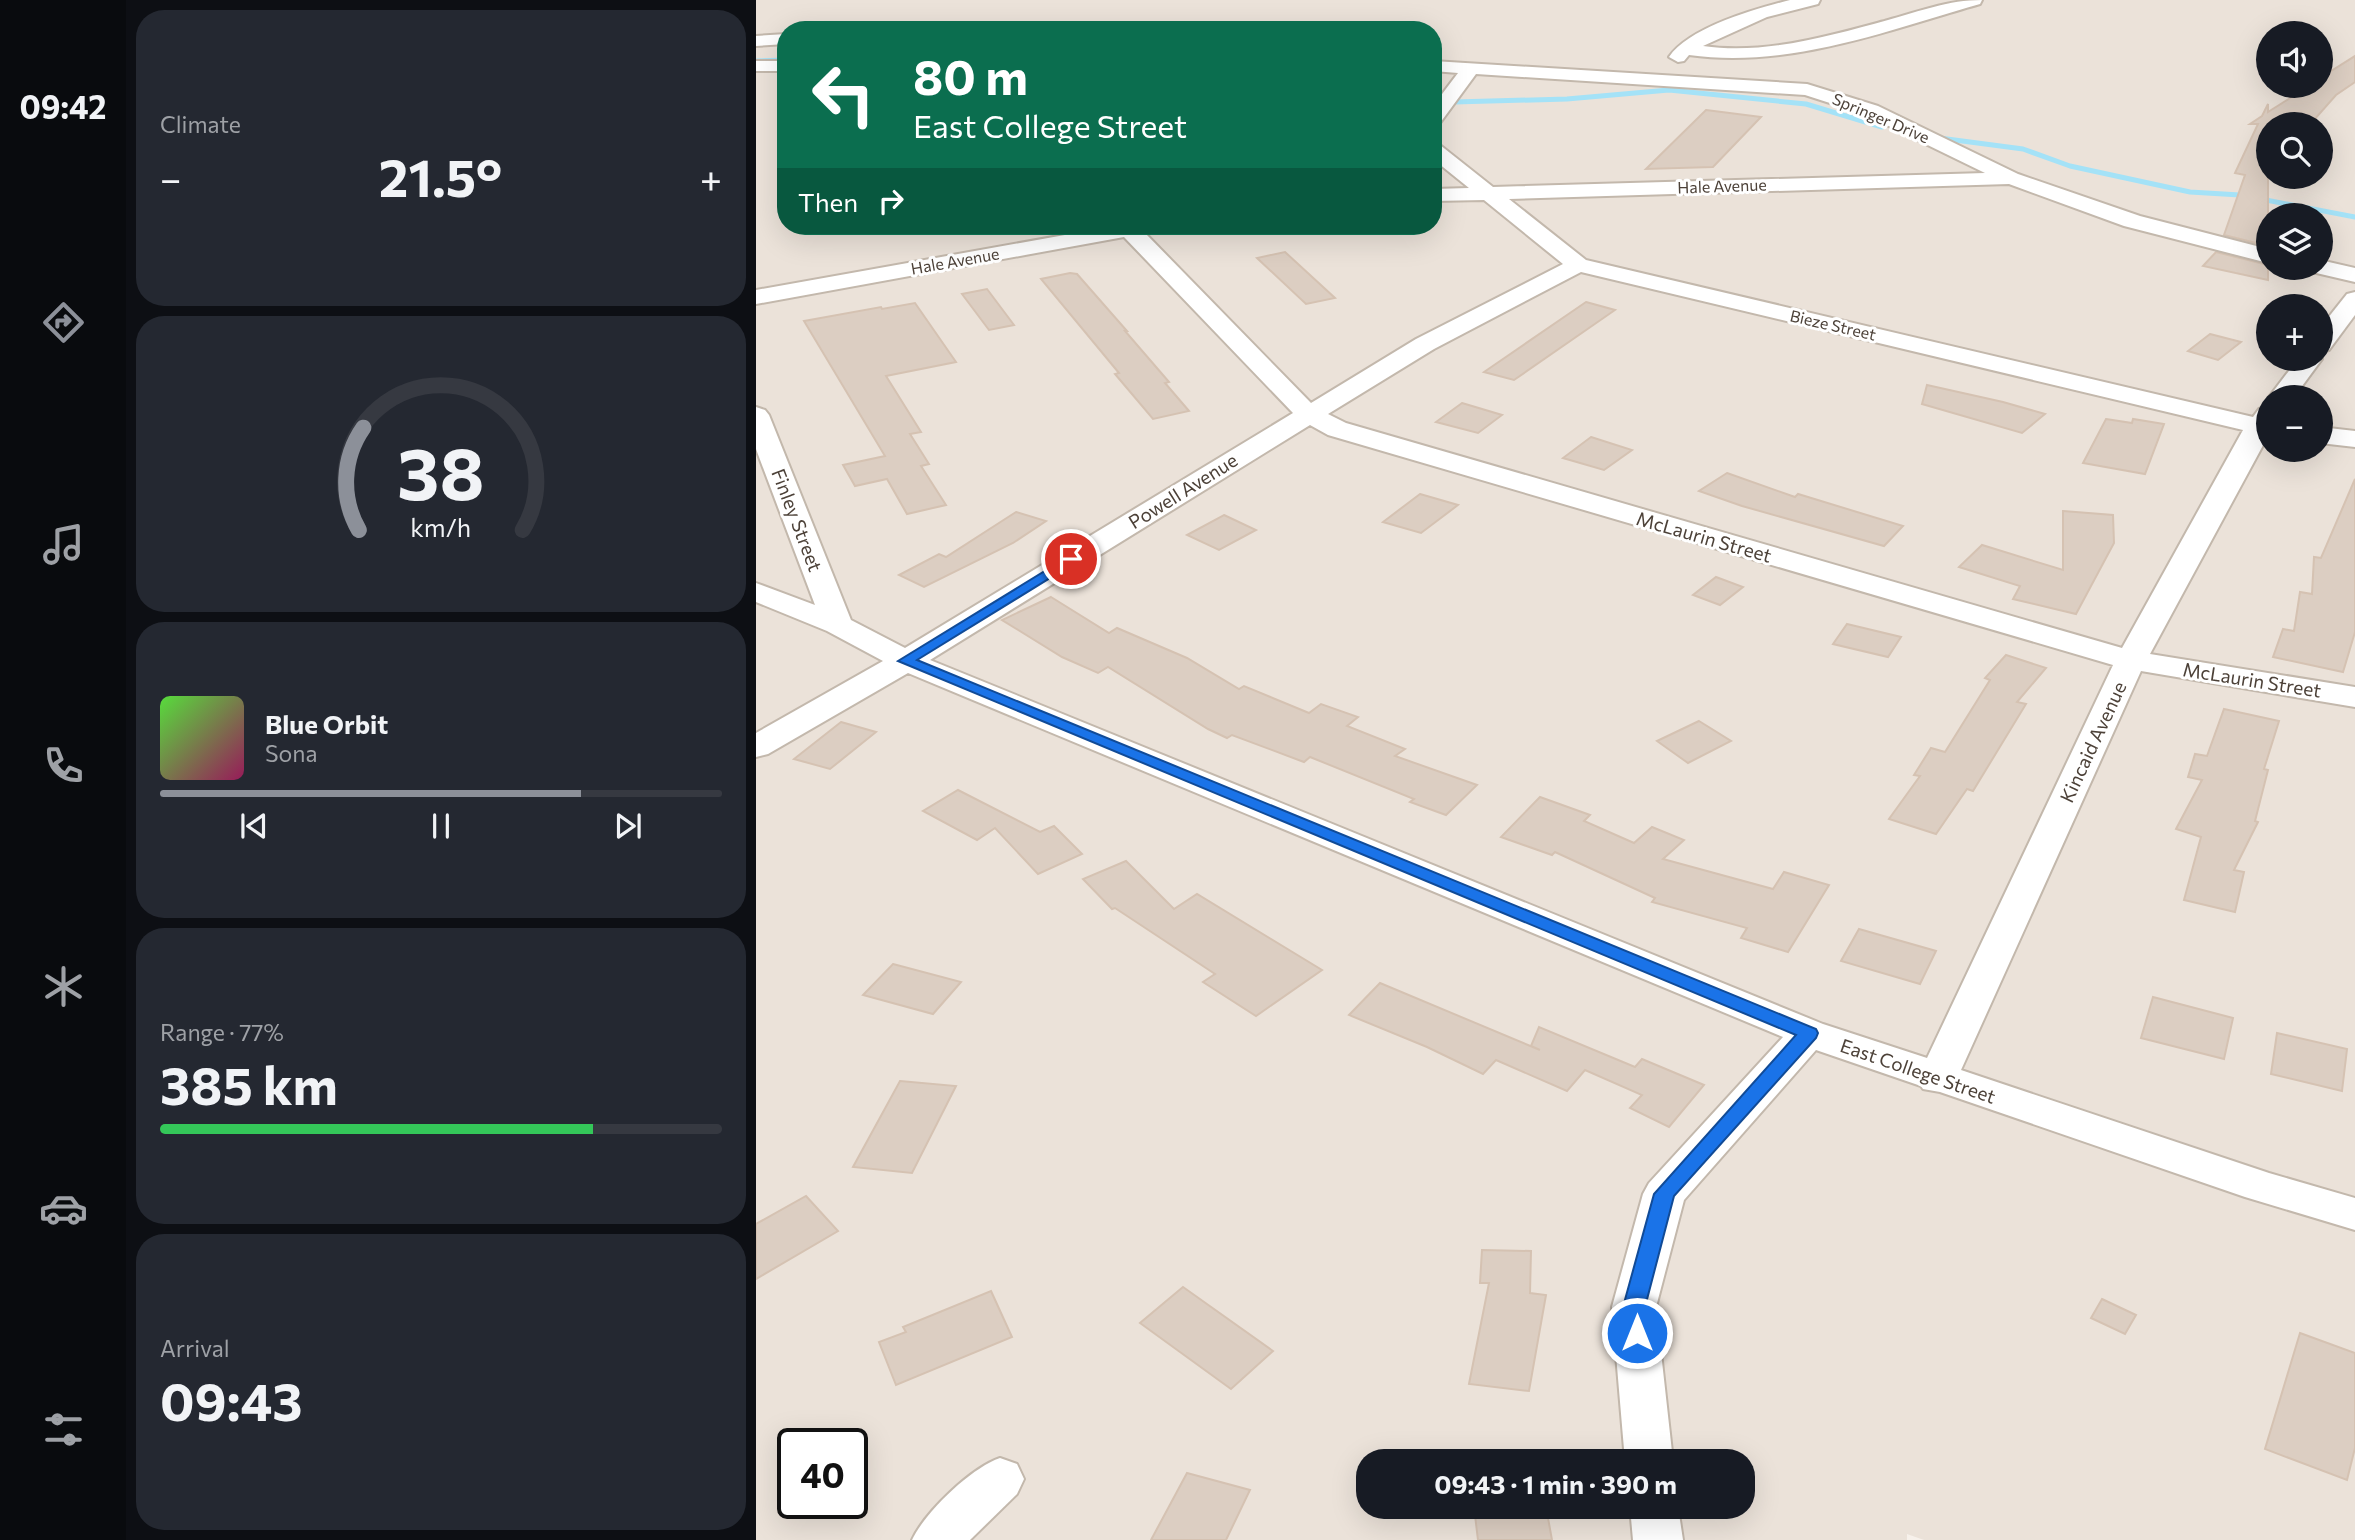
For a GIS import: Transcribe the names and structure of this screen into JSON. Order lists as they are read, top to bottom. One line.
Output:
{"streets":{"street":["Springer Drive","Hale Avenue","Bieze Street","Powell Avenue","Finley Street","McLaurin Street","Kincaid Avenue","East College Street"]},"crossings":[["Springer Drive","Hale Avenue"],["Hale Avenue","Bieze Street"],["Bieze Street","Powell Avenue"],["Powell Avenue","McLaurin Street"],["Powell Avenue","East College Street"],["Finley Street","East College Street"],["McLaurin Street","Kincaid Avenue"],["Kincaid Avenue","East College Street"]],"page":{"tabs":"09:42","tile":["Climate",["Range · 77%","385 km"],["Arrival","09:43"]],"map_buttons":["+","−"],"turn":["80 m","East College Street"],"heat":["−","21.5°","+"],"then":"Then","song":["Blue Orbit","Sona"],"limit":"40","trip":"09:43 · 1 min · 390 m","gauge":["38","km/h"]}}
